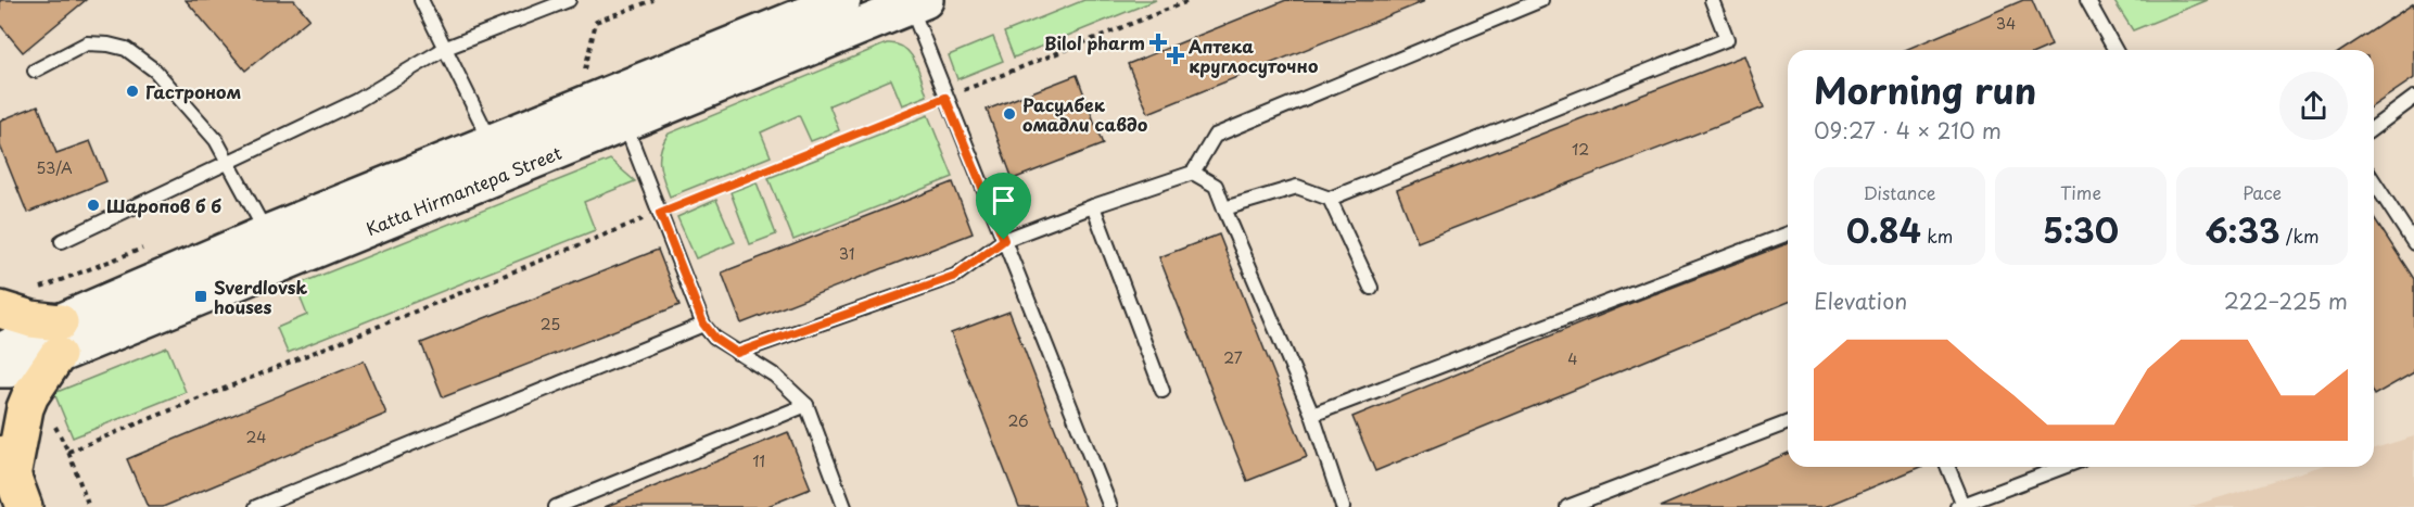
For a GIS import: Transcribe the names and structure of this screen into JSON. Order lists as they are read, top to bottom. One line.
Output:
{"streets":{"main road":["Katta Hirmаntepa Street"]},"places":{"health":["Bilol pharm","Аптека круглосуточно"],"other":["Гастроном","Расулбек омадли савдо","Шаропов б б"],"transit":["Sverdlovsk houses"]},"house_numbers":["34","12","53/А","31","25","27","4","26","24","11"],"page":{"heading":["Morning run","09:27 · 4 × 210 m"],"stats":[["Distance","0.84 km"],["Time","5:30"],["Pace","6:33 /km"]],"chart":["Elevation","222–225 m"]}}
